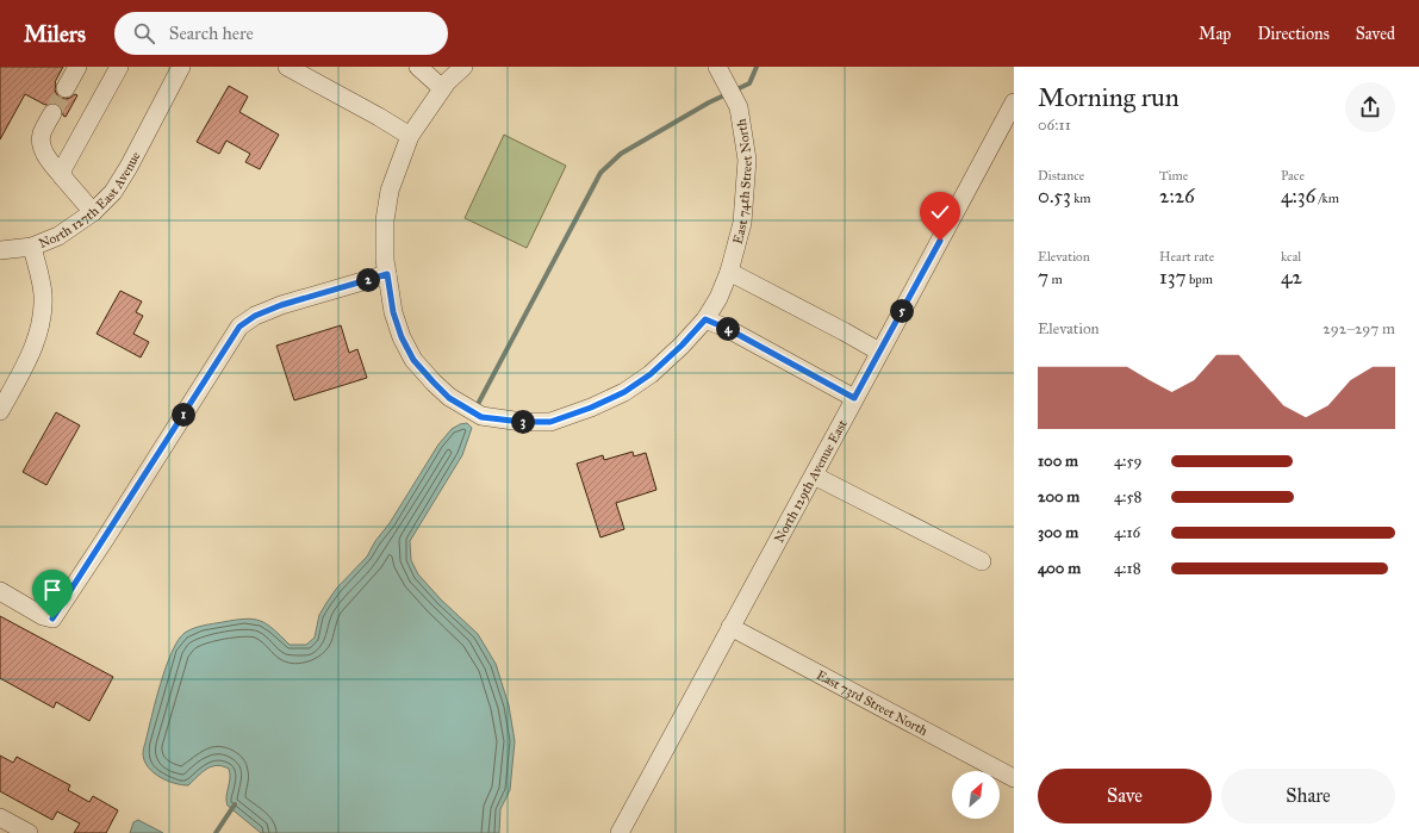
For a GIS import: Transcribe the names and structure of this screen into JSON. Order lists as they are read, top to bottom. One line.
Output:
{"streets":{"street":["East 74th Street North","North 127th East Avenue","North 129th Avenue East","East 73rd Street North"]},"crossings":[["North 129th Avenue East","East 73rd Street North"]],"north":"top right","page":{"header":"Milers","search":"Search here","nav":["Map","Directions","Saved"],"heading":["Morning run","06:11"],"stats":[["Distance","0.53 km"],["Time","2:26"],["Pace","4:36 /km"],["Elevation","7 m"],["Heart rate","137 bpm"],["kcal","42"]],"pins":["2","5","4","1","3"],"chart":["Elevation","292–297 m"],"list":[{"name":"100 m","note":"4:59"},{"name":"200 m","note":"4:58"},{"name":"300 m","note":"4:16"},{"name":"400 m","note":"4:18"}],"buttons":["Save","Share"]}}
